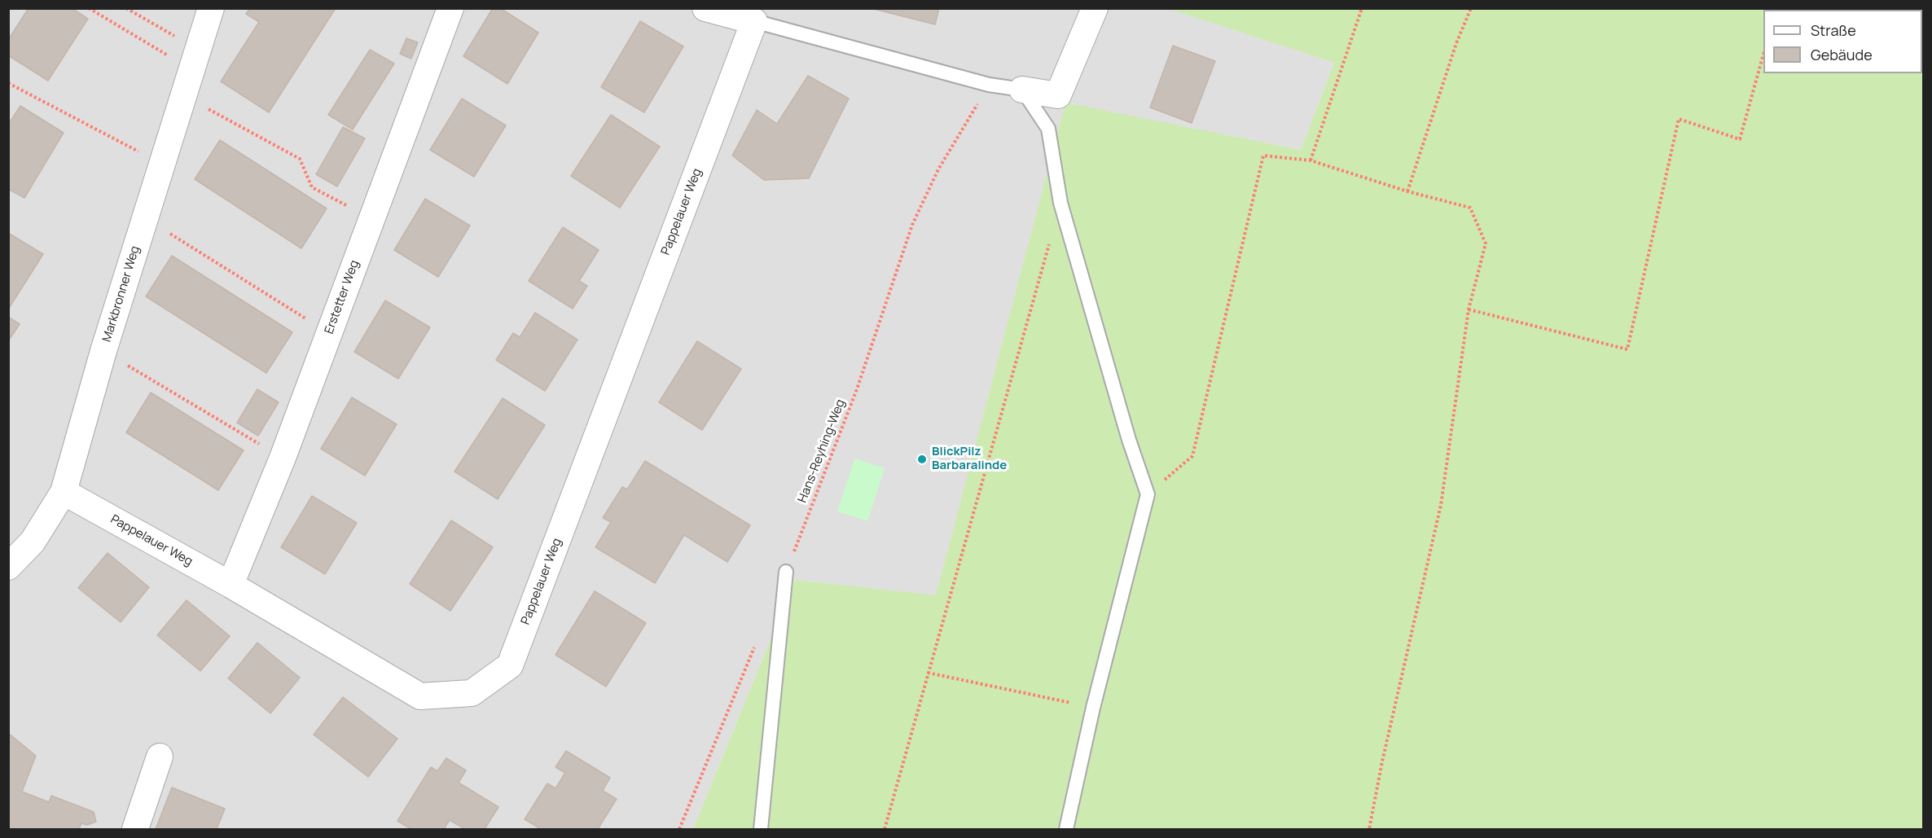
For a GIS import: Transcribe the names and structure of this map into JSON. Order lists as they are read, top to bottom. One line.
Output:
{"streets":{"street":["Pappelauer Weg","Markbronner Weg","Erstetter Weg"],"path":["Hans-Reyhing-Weg"]},"crossings":[["Pappelauer Weg","Markbronner Weg"],["Pappelauer Weg","Erstetter Weg"]],"places":["BlickPilz Barbaralinde"],"legend":["Straße","Gebäude"]}
